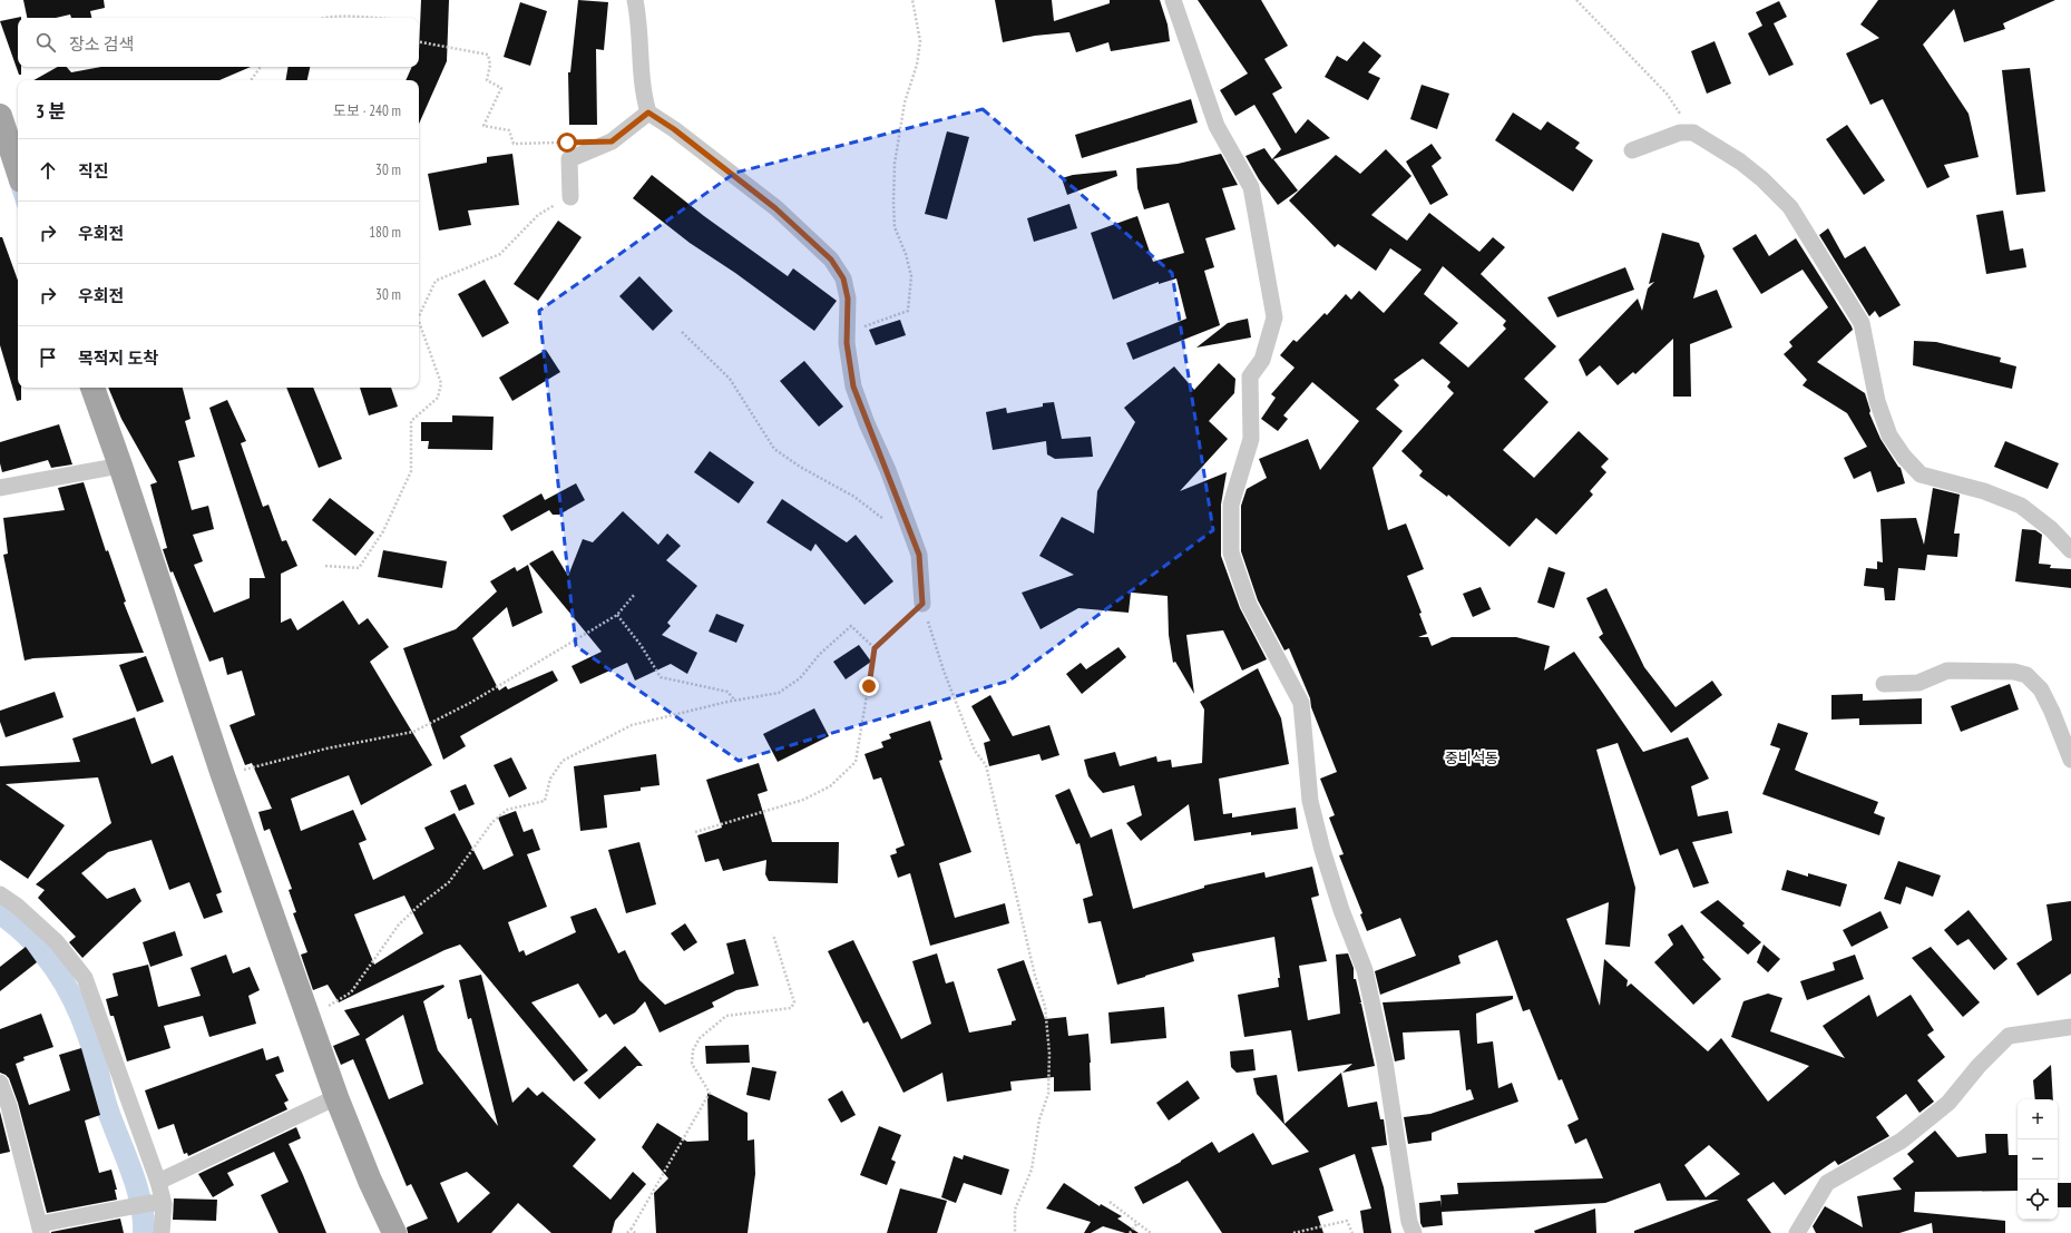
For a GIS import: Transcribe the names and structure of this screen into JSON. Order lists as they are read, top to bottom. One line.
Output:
{"districts":["중비석동"],"page":{"search":"장소 검색","heading":["3 분","도보 · 240 m"],"list":[["직진","30 m"],["우회전","180 m"],["우회전","30 m"],"목적지 도착"],"map_buttons":["+","−"]}}
